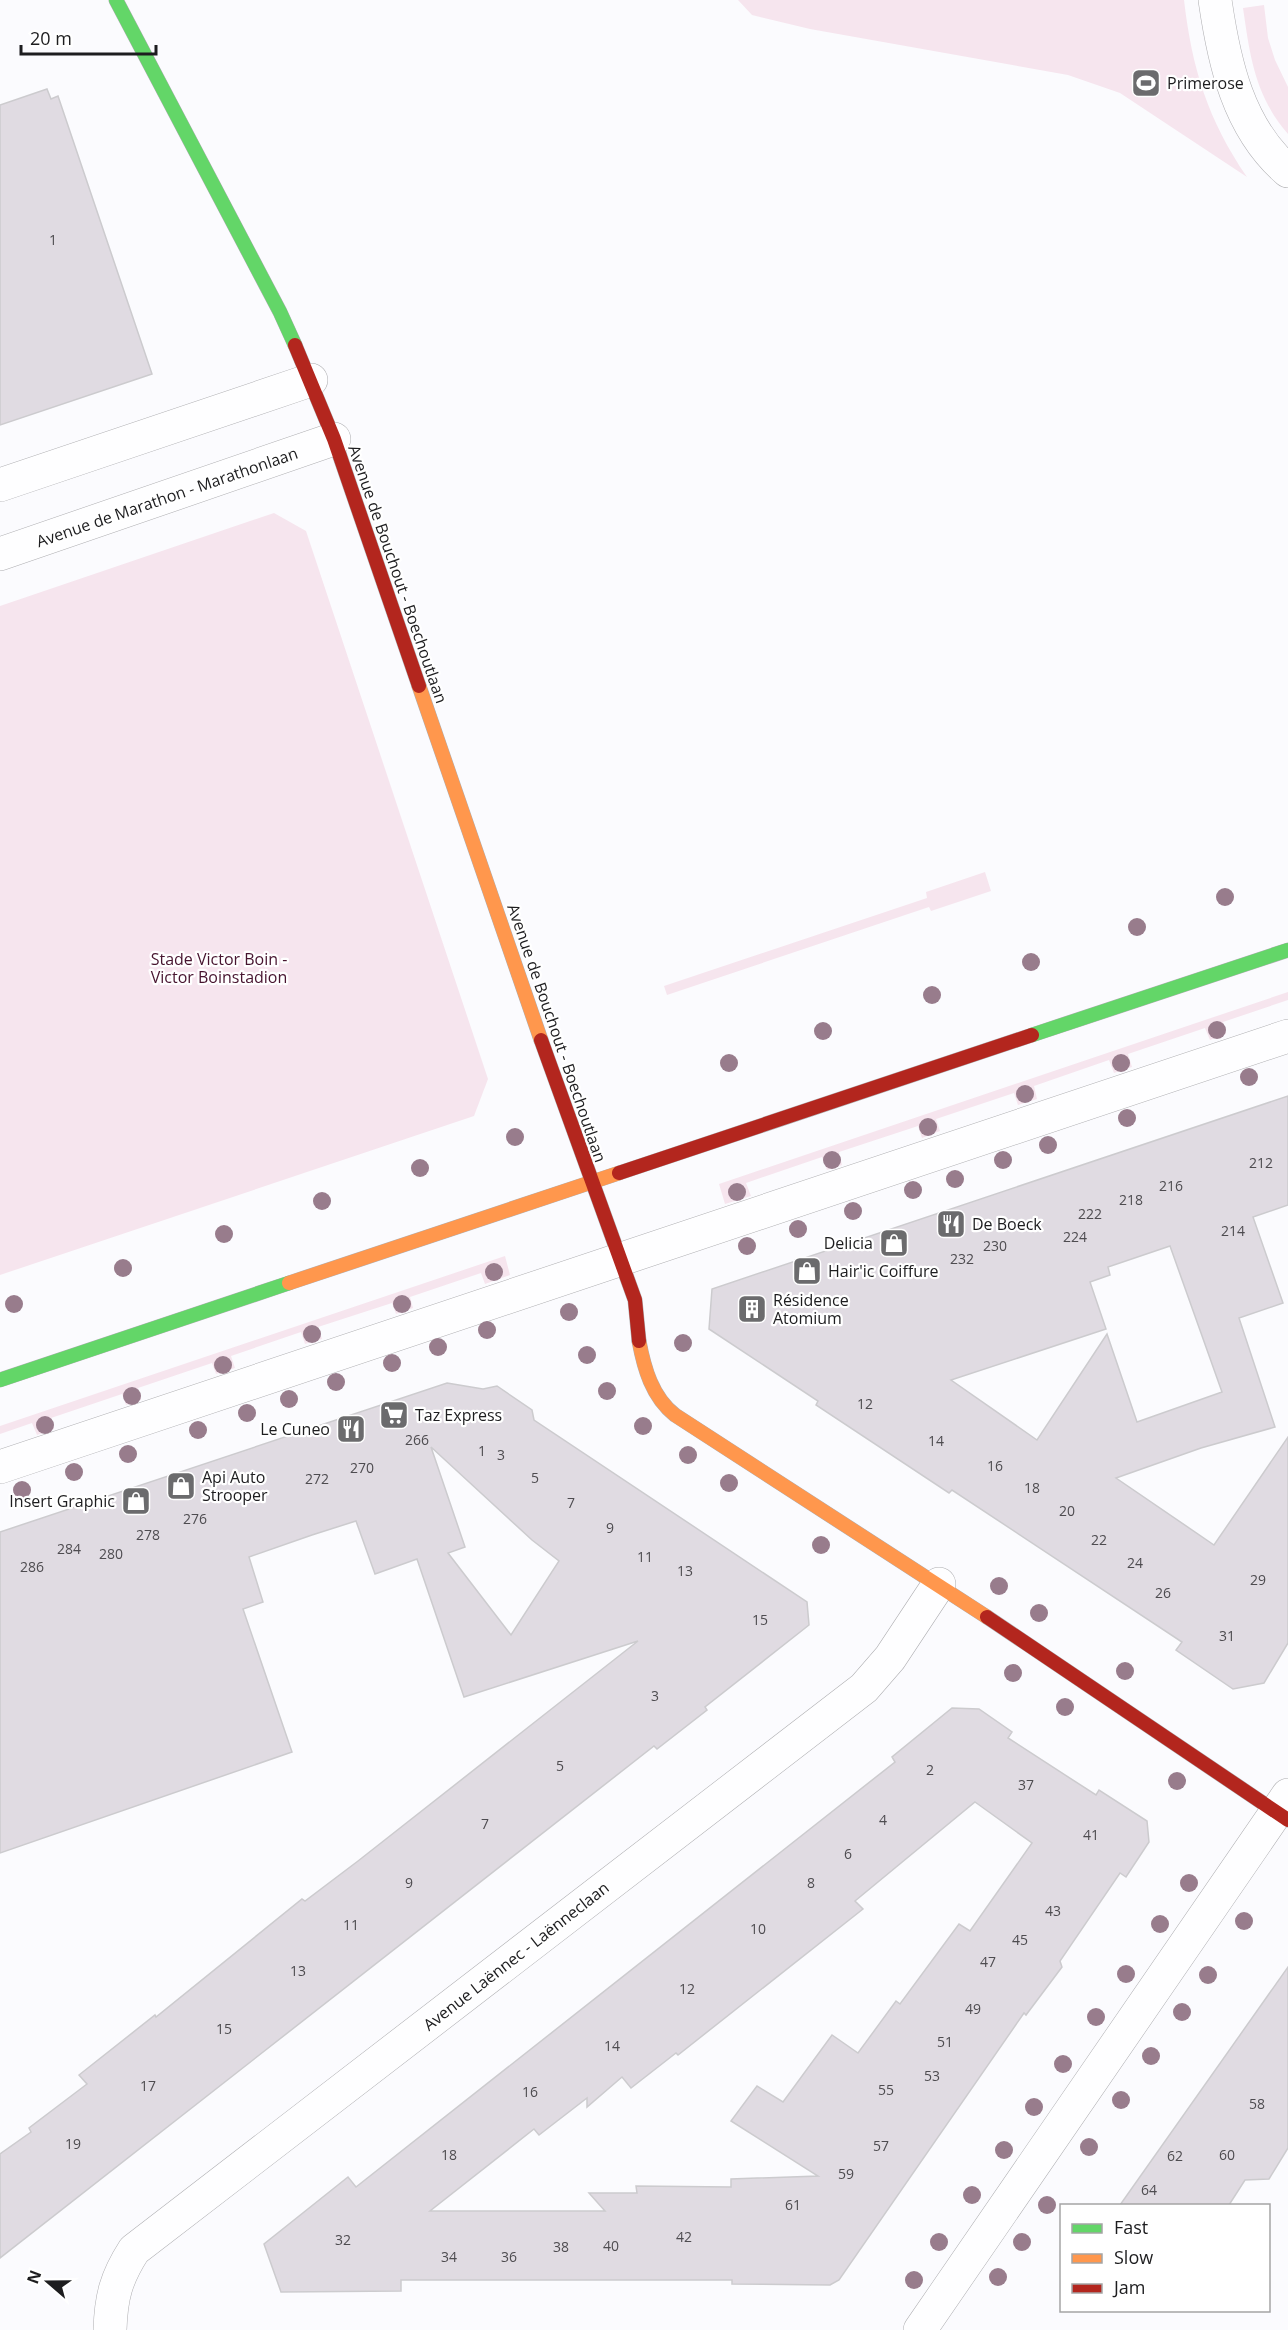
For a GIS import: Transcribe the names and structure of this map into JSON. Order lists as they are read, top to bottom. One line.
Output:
{"streets":{"street":["Avenue de Marathon - Marathonlaan","Avenue de Bouchout - Boechoutlaan","Avenue Laënnec - Laënneclaan"]},"crossings":[["Avenue de Marathon - Marathonlaan","Avenue de Bouchout - Boechoutlaan"],["Avenue de Bouchout - Boechoutlaan","Avenue Laënnec - Laënneclaan"]],"parks":["Stade Victor Boin - Victor Boinstadion"],"places":{"sports":["Primerose"],"restaurant":["De Boeck","Le Cuneo"],"shop":["Delicia","Hair'ic Coiffure","Api Auto Strooper","Insert Graphic"],"building":["Résidence Atomium"],"supermarket":["Taz Express"]},"house_numbers":["1","212","216","218","222","214","224","230","232","12","266","14","1","3","16","270","5","272","18","7","20","276","9","278","22","284","280","11","24","286","13","29","26","15","31","3","5","2","37","4","7","41","6","9","8","43","11","10","45","47","13","12","49","15","51","14","53","17","55","16","58","19","57","18","60","62","59","64","61","42","32","40","38","34","36"],"legend":["Fast","Slow","Jam"],"scale_bar":"20 m","north":"left"}
